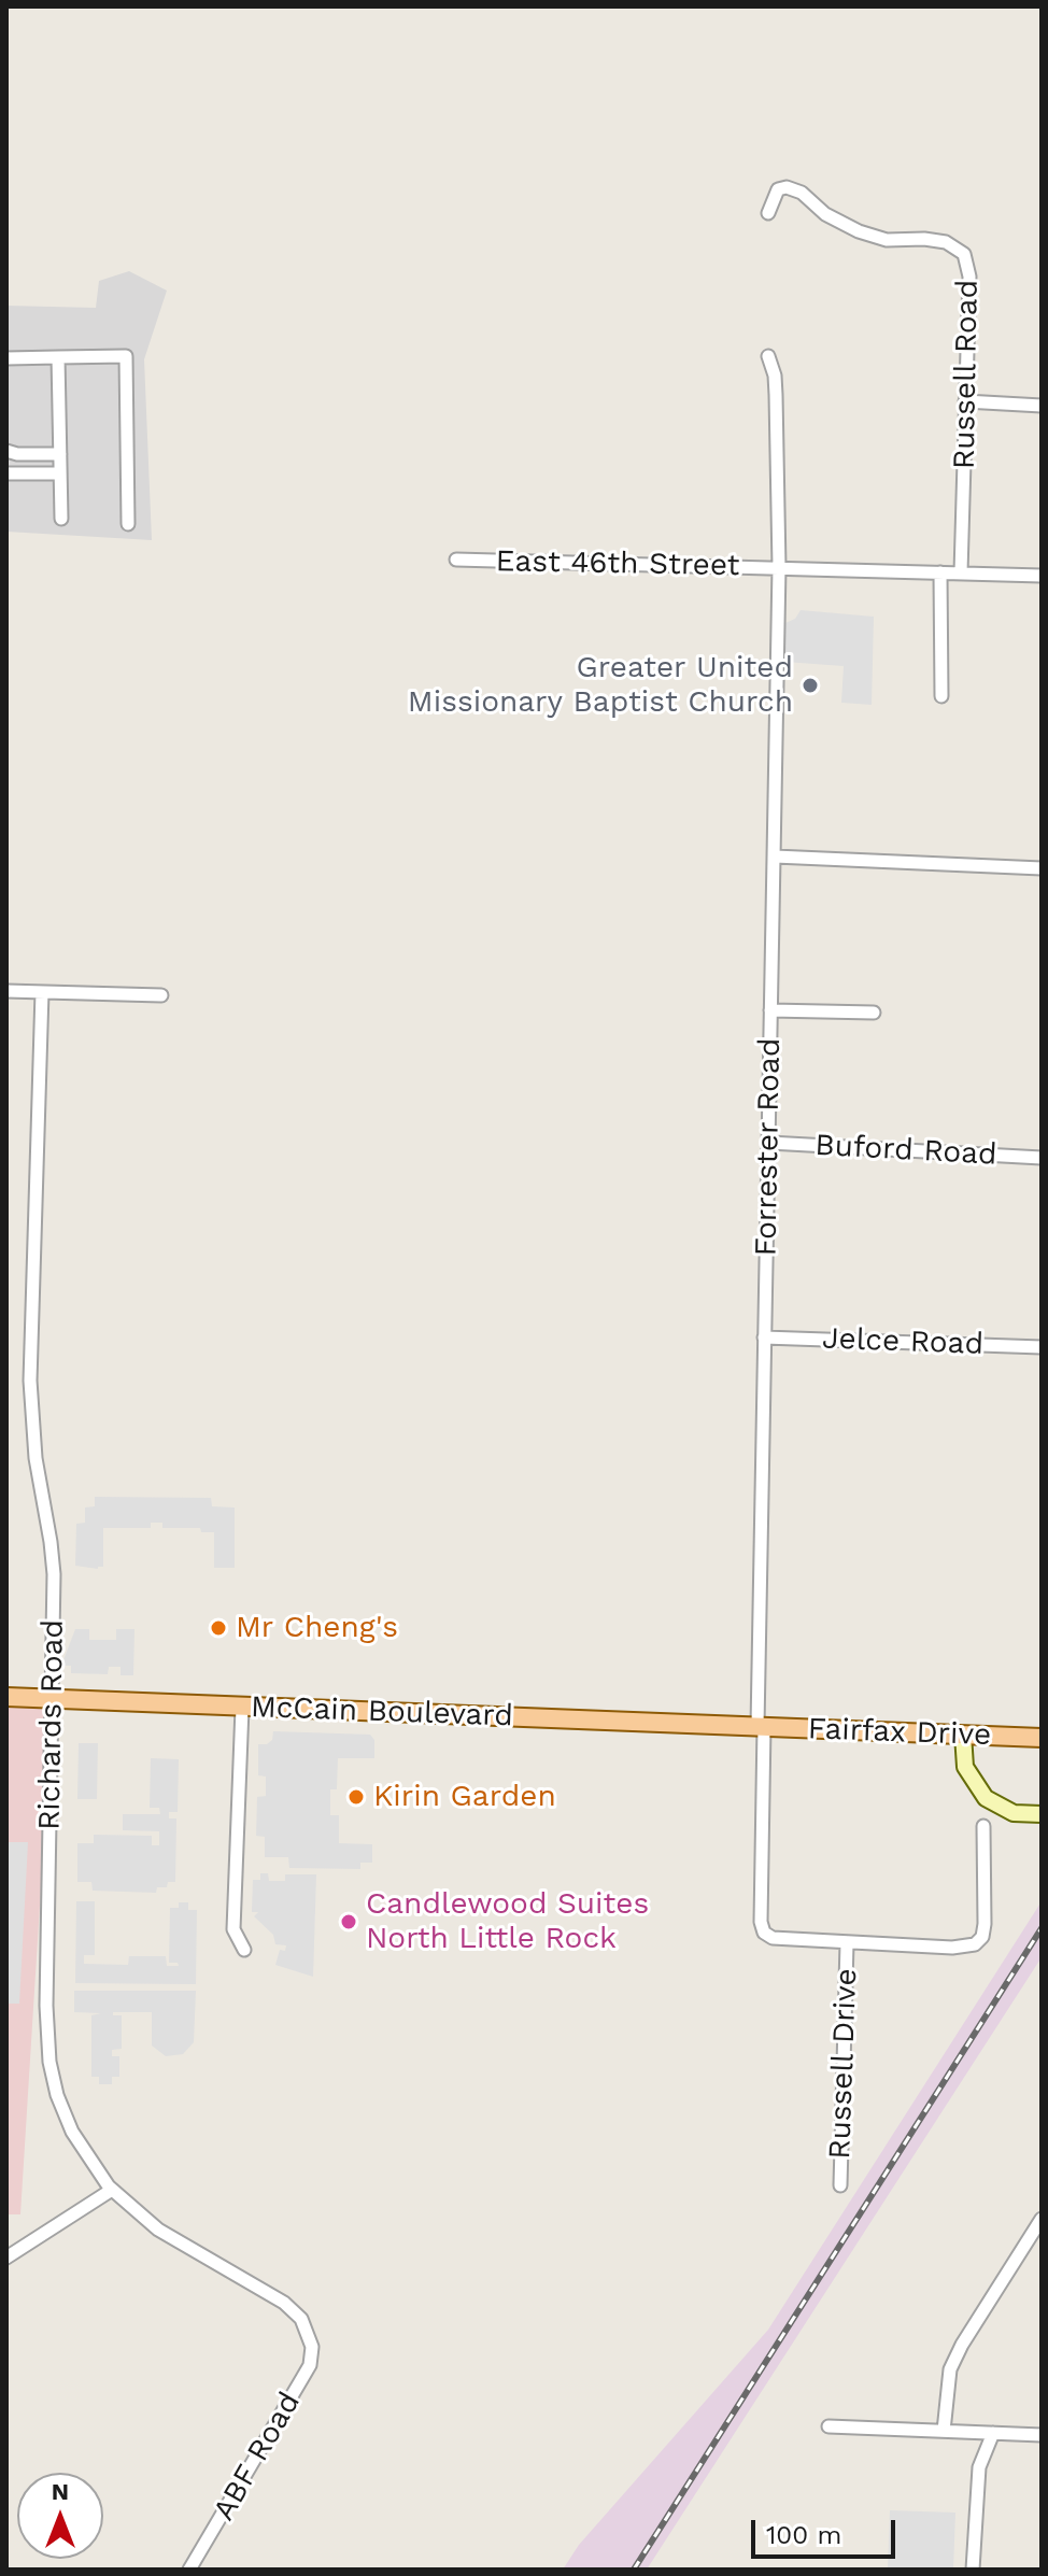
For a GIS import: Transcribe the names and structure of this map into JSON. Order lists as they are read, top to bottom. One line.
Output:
{"streets":{"main road":["McCain Boulevard","Fairfax Drive"],"street":["Russell Road","East 46th Street","Forrester Road","Buford Road","Jelce Road","Richards Road","Russell Drive","ABF Road"]},"crossings":[["East 46th Street","Forrester Road"],["Forrester Road","Buford Road"],["Forrester Road","Jelce Road"],["Forrester Road","McCain Boulevard"],["Forrester Road","Fairfax Drive"],["Forrester Road","Russell Drive"],["McCain Boulevard","Richards Road"],["McCain Boulevard","Fairfax Drive"],["Richards Road","ABF Road"]],"places":["Greater United Missionary Baptist Church","Mr Cheng's","Kirin Garden","Candlewood Suites North Little Rock"],"scale_bar":"100 m","north":"top"}
